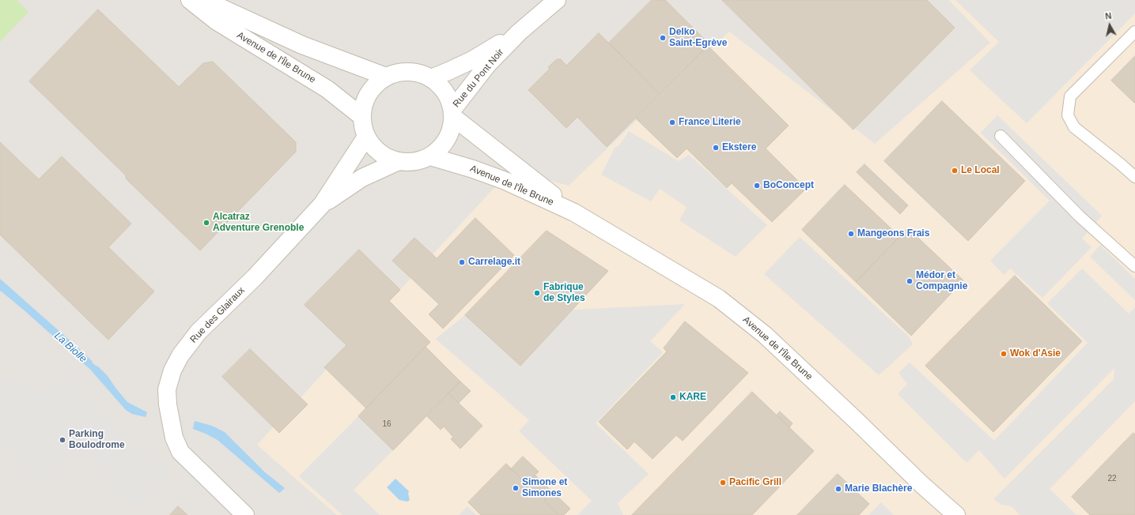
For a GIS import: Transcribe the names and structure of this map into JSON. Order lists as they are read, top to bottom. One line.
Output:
{"streets":{"street":["Avenue de l'Île Brune","Rue du Pont Noir","Rue des Glairaux"]},"crossings":[["Avenue de l'Île Brune","Rue du Pont Noir"],["Avenue de l'Île Brune","Rue des Glairaux"],["Rue du Pont Noir","Rue des Glairaux"]],"water":["La Biolle"],"places":["Delko Saint-Egrève","France Literie","Ekstere","Le Local","BoConcept","Alcatraz Adventure Grenoble","Mangeons Frais","Carrelage.it","Médor et Compagnie","Fabrique de Styles","Wok d'Asie","KARE","Parking Boulodrome","Pacific Grill","Simone et Simones","Marie Blachère"],"house_numbers":["16","22"],"north":"top"}
